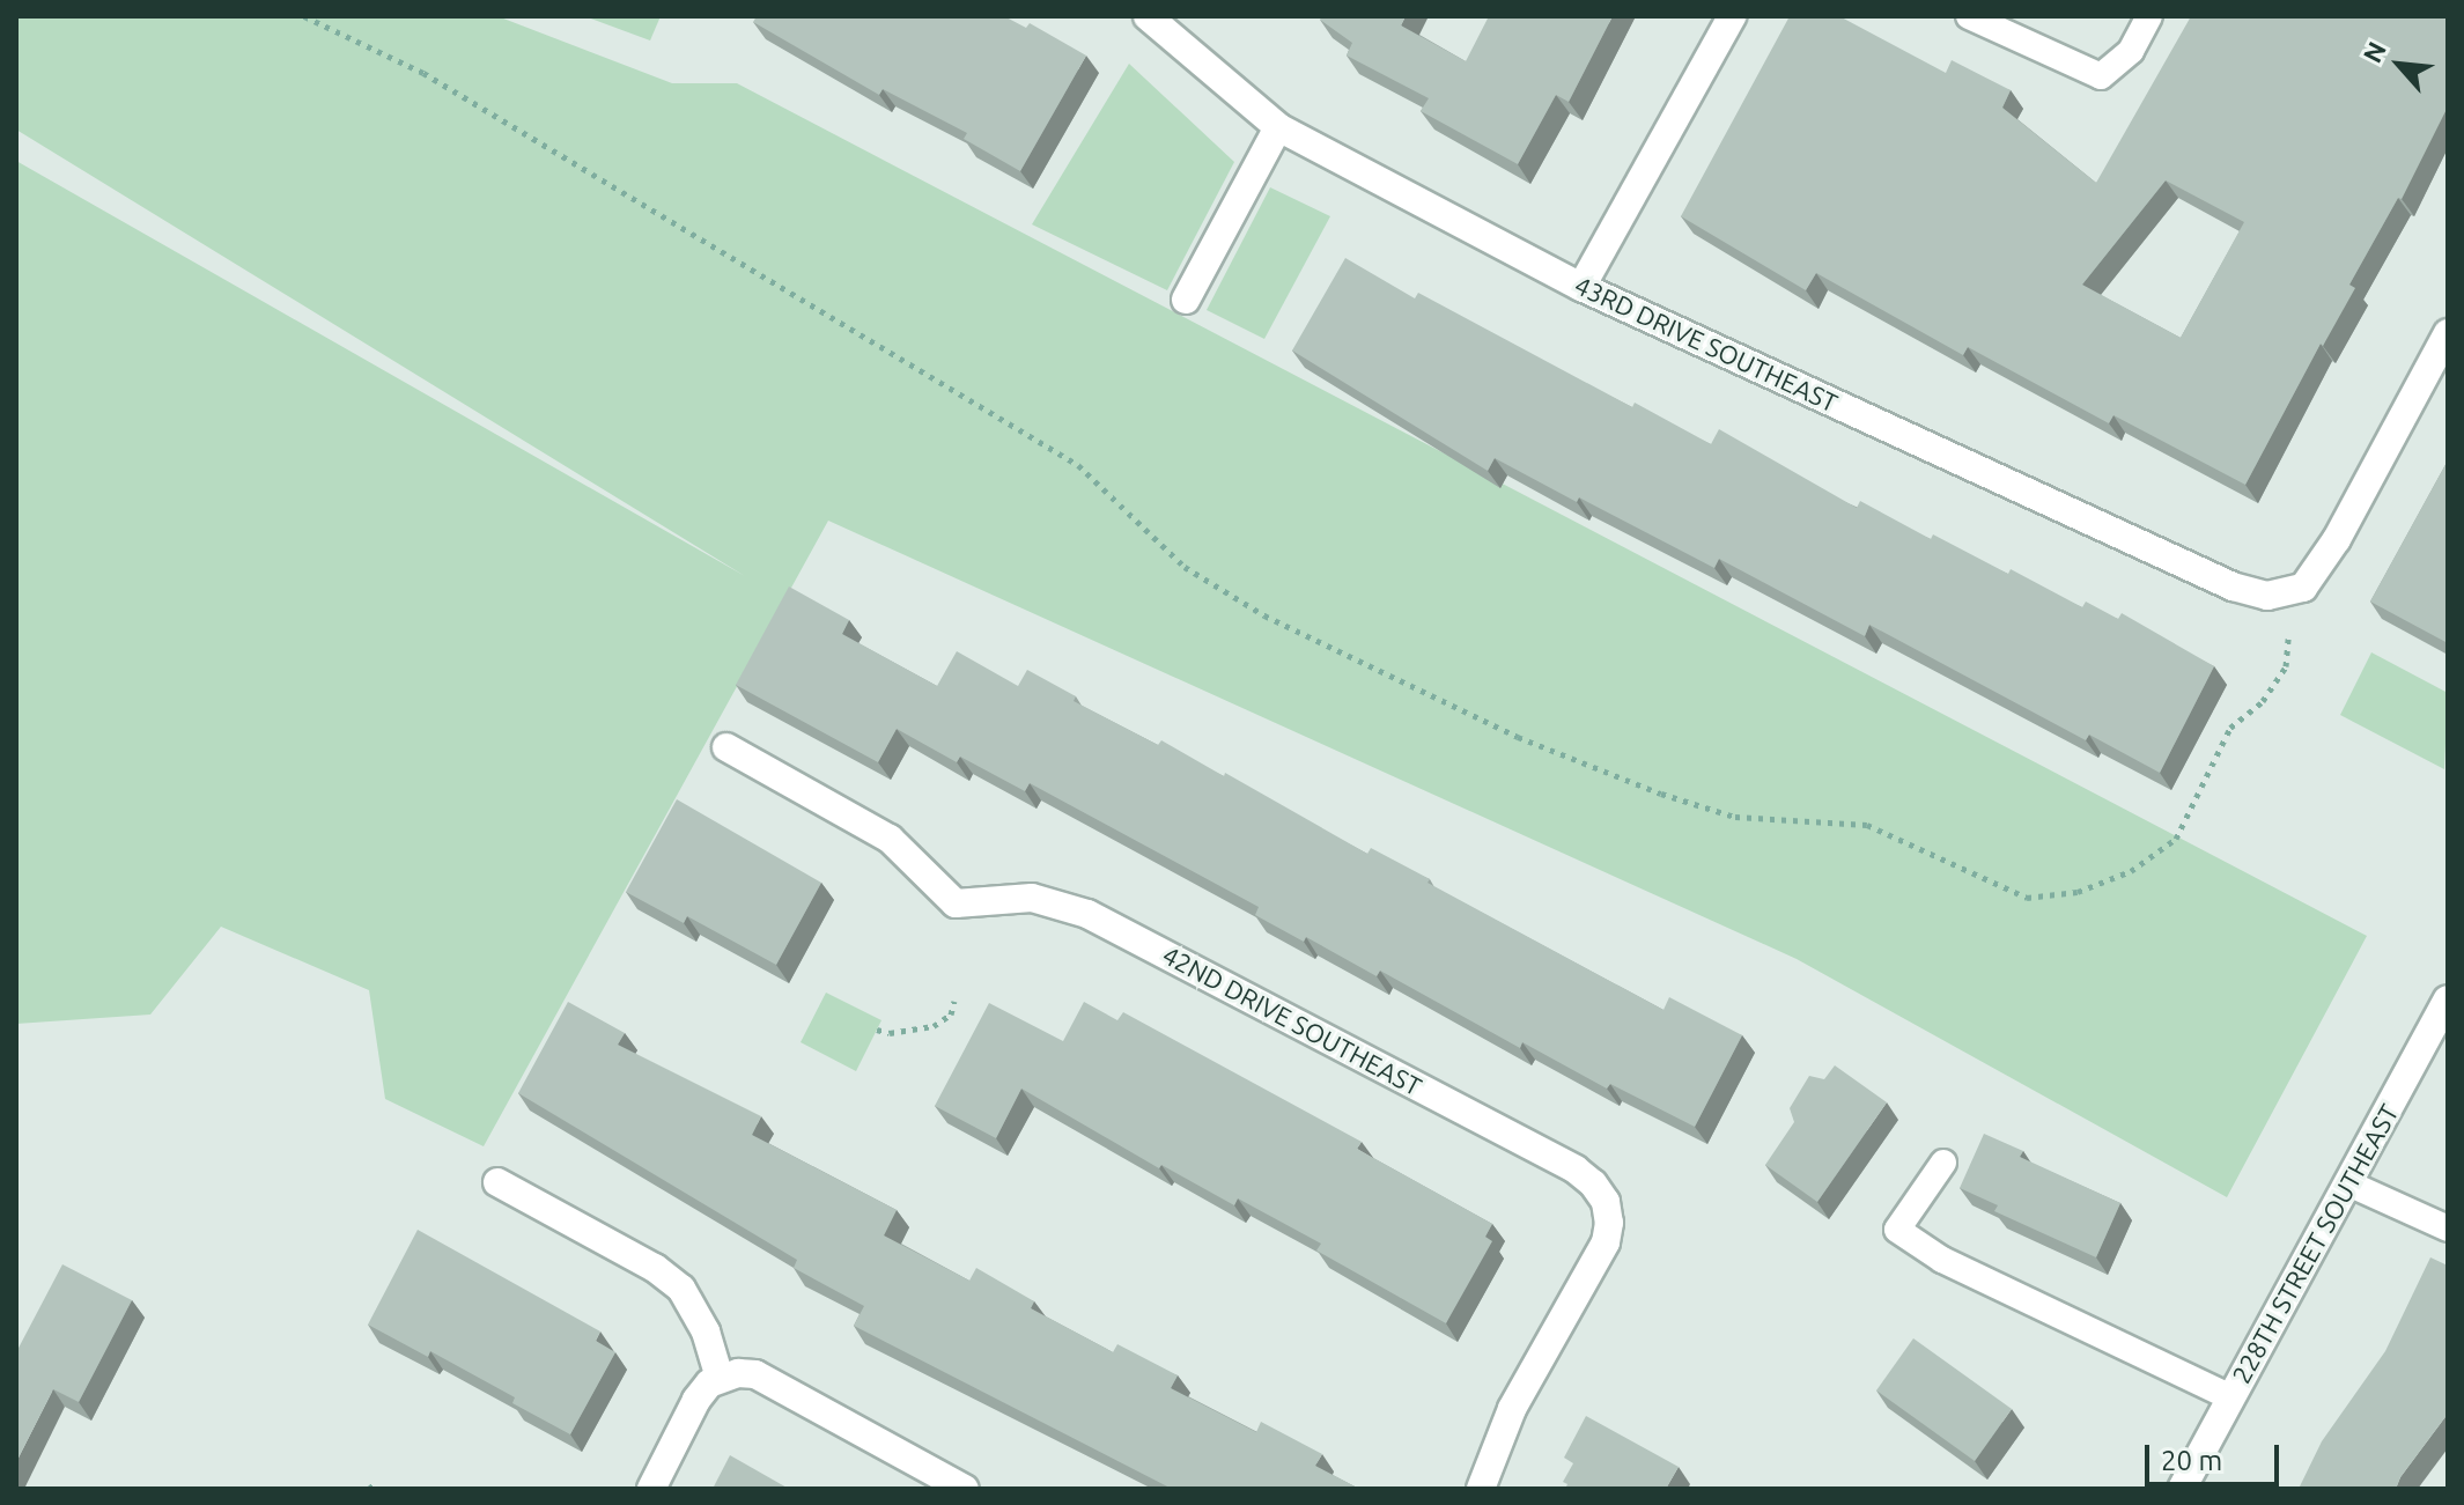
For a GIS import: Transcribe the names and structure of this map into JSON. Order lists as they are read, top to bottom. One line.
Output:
{"streets":{"street":["43RD DRIVE SOUTHEAST","42ND DRIVE SOUTHEAST","228TH STREET SOUTHEAST"]},"scale_bar":"20 m","north":"top left"}
